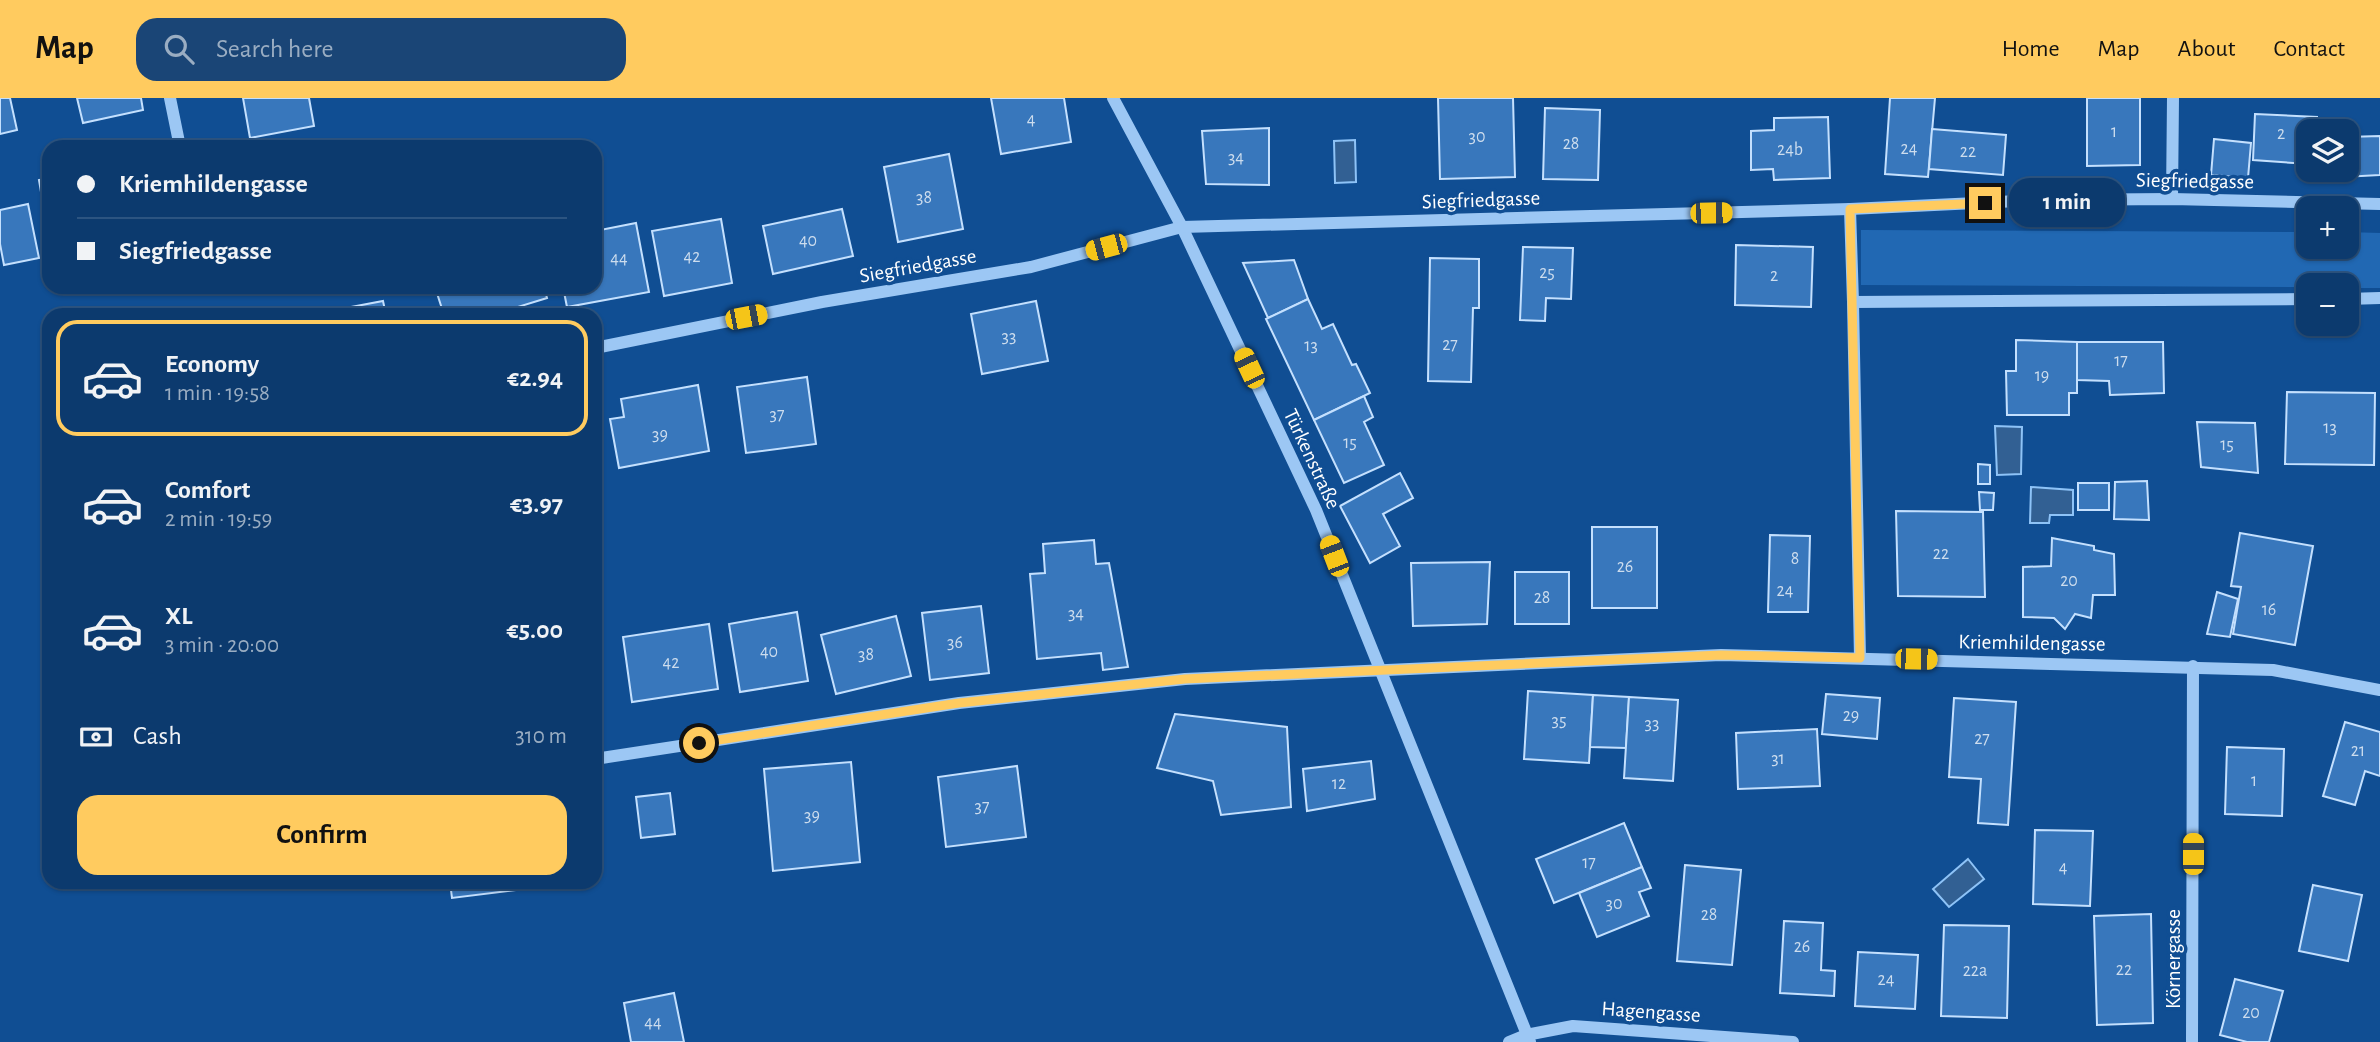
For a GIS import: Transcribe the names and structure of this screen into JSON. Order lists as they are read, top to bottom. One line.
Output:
{"streets":{"street":["Siegfriedgasse","Türkenstraße","Kriemhildengasse","Körnergasse","Hagengasse"]},"crossings":[["Siegfriedgasse","Türkenstraße"],["Türkenstraße","Kriemhildengasse"],["Türkenstraße","Hagengasse"],["Kriemhildengasse","Körnergasse"]],"house_numbers":["4","1","2","30","28","24","24b","22","34","38","40","42","44","25","2","33","27","13","17","19","37","13","39","15","15","22","8","26","20","24","28","16","34","36","40","38","42","29","35","33","27","21","31","1","12","37","39","17","4","30","28","26","22","22a","24","20","44"],"page":{"header":"Map","search":"Search here","nav":["Home","Map","About","Contact"],"map_buttons":["+","−"],"banner":["Kriemhildengasse","Siegfriedgasse"],"bubble":"1 min","list":[{"name":"Economy","note":"1 min · 19:58","value":"€2.94"},{"name":"Comfort","note":"2 min · 19:59","value":"€3.97"},{"name":"XL","note":"3 min · 20:00","value":"€5.00"}],"pay":["Cash","310 m"],"buttons":"Confirm"}}
